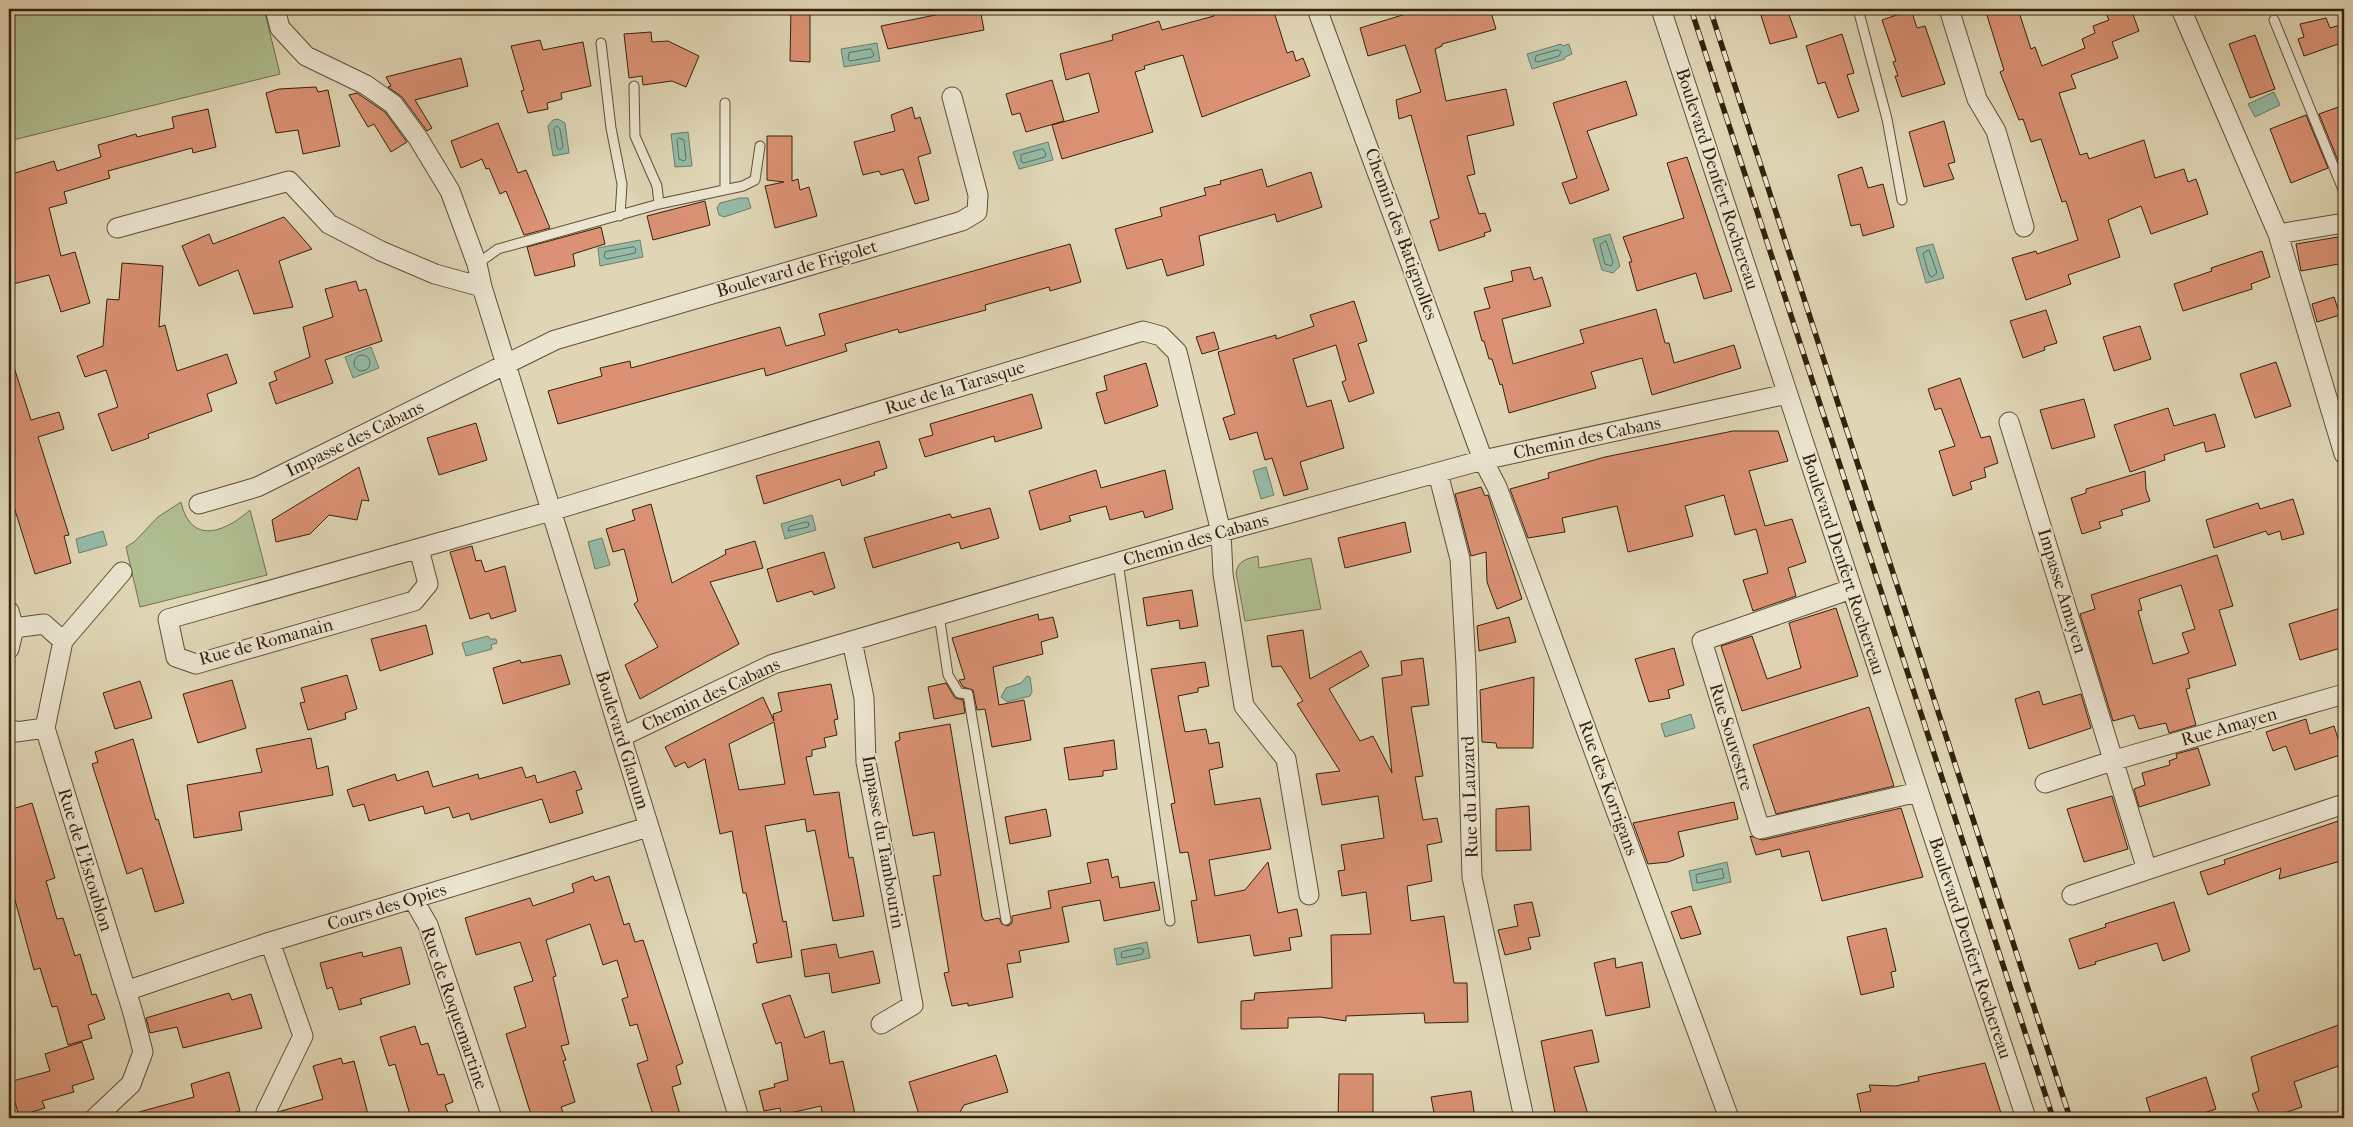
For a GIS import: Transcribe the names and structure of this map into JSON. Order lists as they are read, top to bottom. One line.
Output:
{"streets":{"street":["Boulevard Denfert Rochereau","Chemin des Batignolles","Boulevard de Frigolet","Rue de la Tarasque","Chemin des Cabans","Impasse des Cabans","Impasse Amayen","Rue de Romanain","Rue Amayen","Rue Souvestre","Boulevard Glanum","Rue des Korrigans","Rue du Lauzard","Impasse du Tambourin","Rue de L'Estoublon","Cours des Opies","Rue de Roquemartine"]},"crossings":[["Boulevard Denfert Rochereau","Chemin des Cabans"],["Boulevard Denfert Rochereau","Rue Souvestre"],["Chemin des Batignolles","Chemin des Cabans"],["Chemin des Batignolles","Rue des Korrigans"],["Boulevard de Frigolet","Impasse des Cabans"],["Boulevard de Frigolet","Boulevard Glanum"],["Rue de la Tarasque","Chemin des Cabans"],["Rue de la Tarasque","Rue de Romanain"],["Rue de la Tarasque","Boulevard Glanum"],["Chemin des Cabans","Boulevard Glanum"],["Chemin des Cabans","Rue des Korrigans"],["Chemin des Cabans","Rue du Lauzard"],["Chemin des Cabans","Impasse du Tambourin"],["Impasse des Cabans","Boulevard Glanum"],["Impasse Amayen","Rue Amayen"],["Rue de Romanain","Boulevard Glanum"],["Boulevard Glanum","Cours des Opies"],["Rue de L'Estoublon","Cours des Opies"],["Cours des Opies","Rue de Roquemartine"]]}
